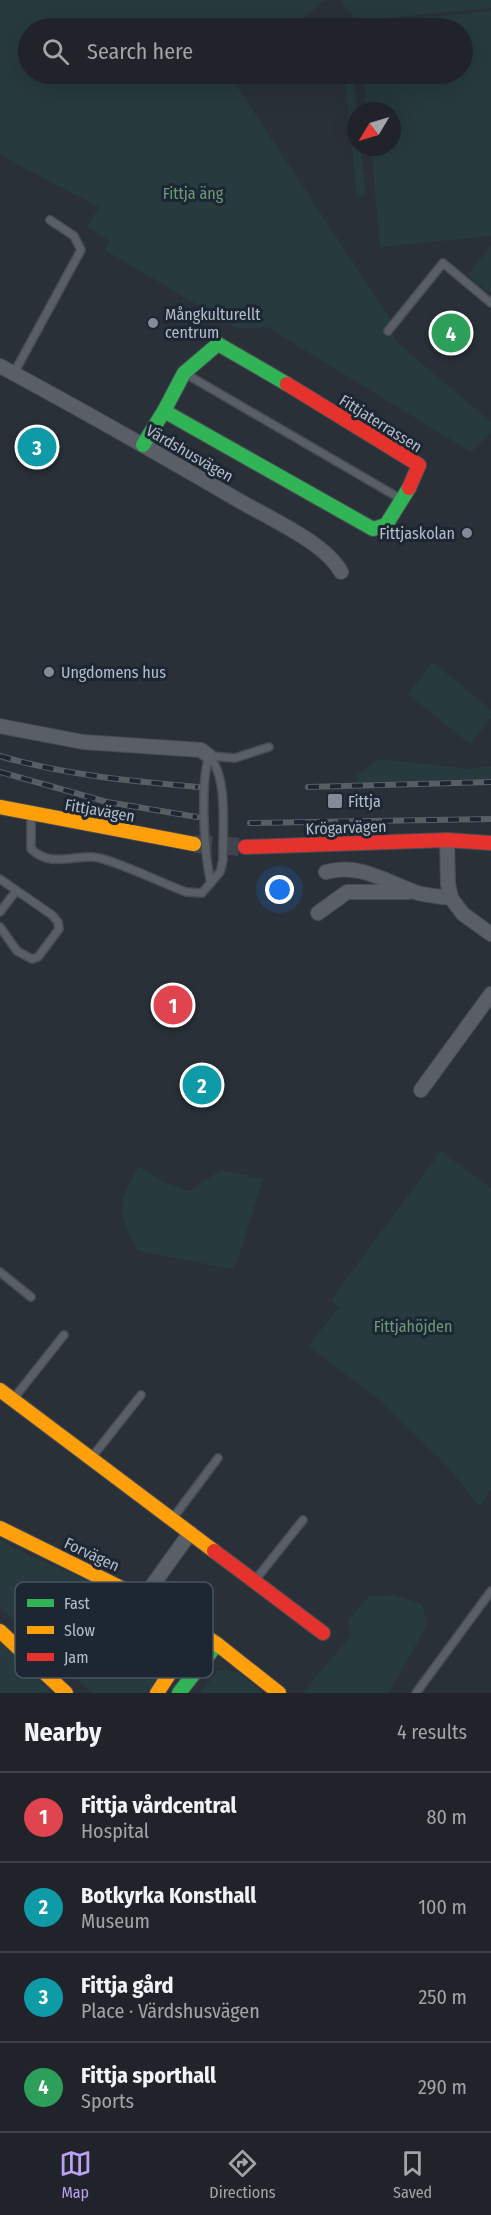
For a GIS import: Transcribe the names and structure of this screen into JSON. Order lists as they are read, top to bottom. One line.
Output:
{"streets":{"street":["Fittjaterrassen","Värdshusvägen","Fittjavägen","Krögarvägen","Forvägen"]},"crossings":[["Fittjaterrassen","Värdshusvägen"]],"parks":["Fittja äng","Fittjahöjden"],"places":{"other":["Mångkulturellt centrum","Fittjaskolan","Ungdomens hus"],"transit":["Fittja"]},"legend":["Fast","Slow","Jam"],"north":"bottom left","page":{"search":"Search here","pins":["4","3","1","2"],"heading":["Nearby","4 results"],"list":[{"mark":"1","name":"Fittja vårdcentral","note":"Hospital","value":"80 m"},{"mark":"2","name":"Botkyrka Konsthall","note":"Museum","value":"100 m"},{"mark":"3","name":"Fittja gård","note":"Place · Värdshusvägen","value":"250 m"},{"mark":"4","name":"Fittja sporthall","note":"Sports","value":"290 m"}],"nav":["Map","Directions","Saved"]}}
